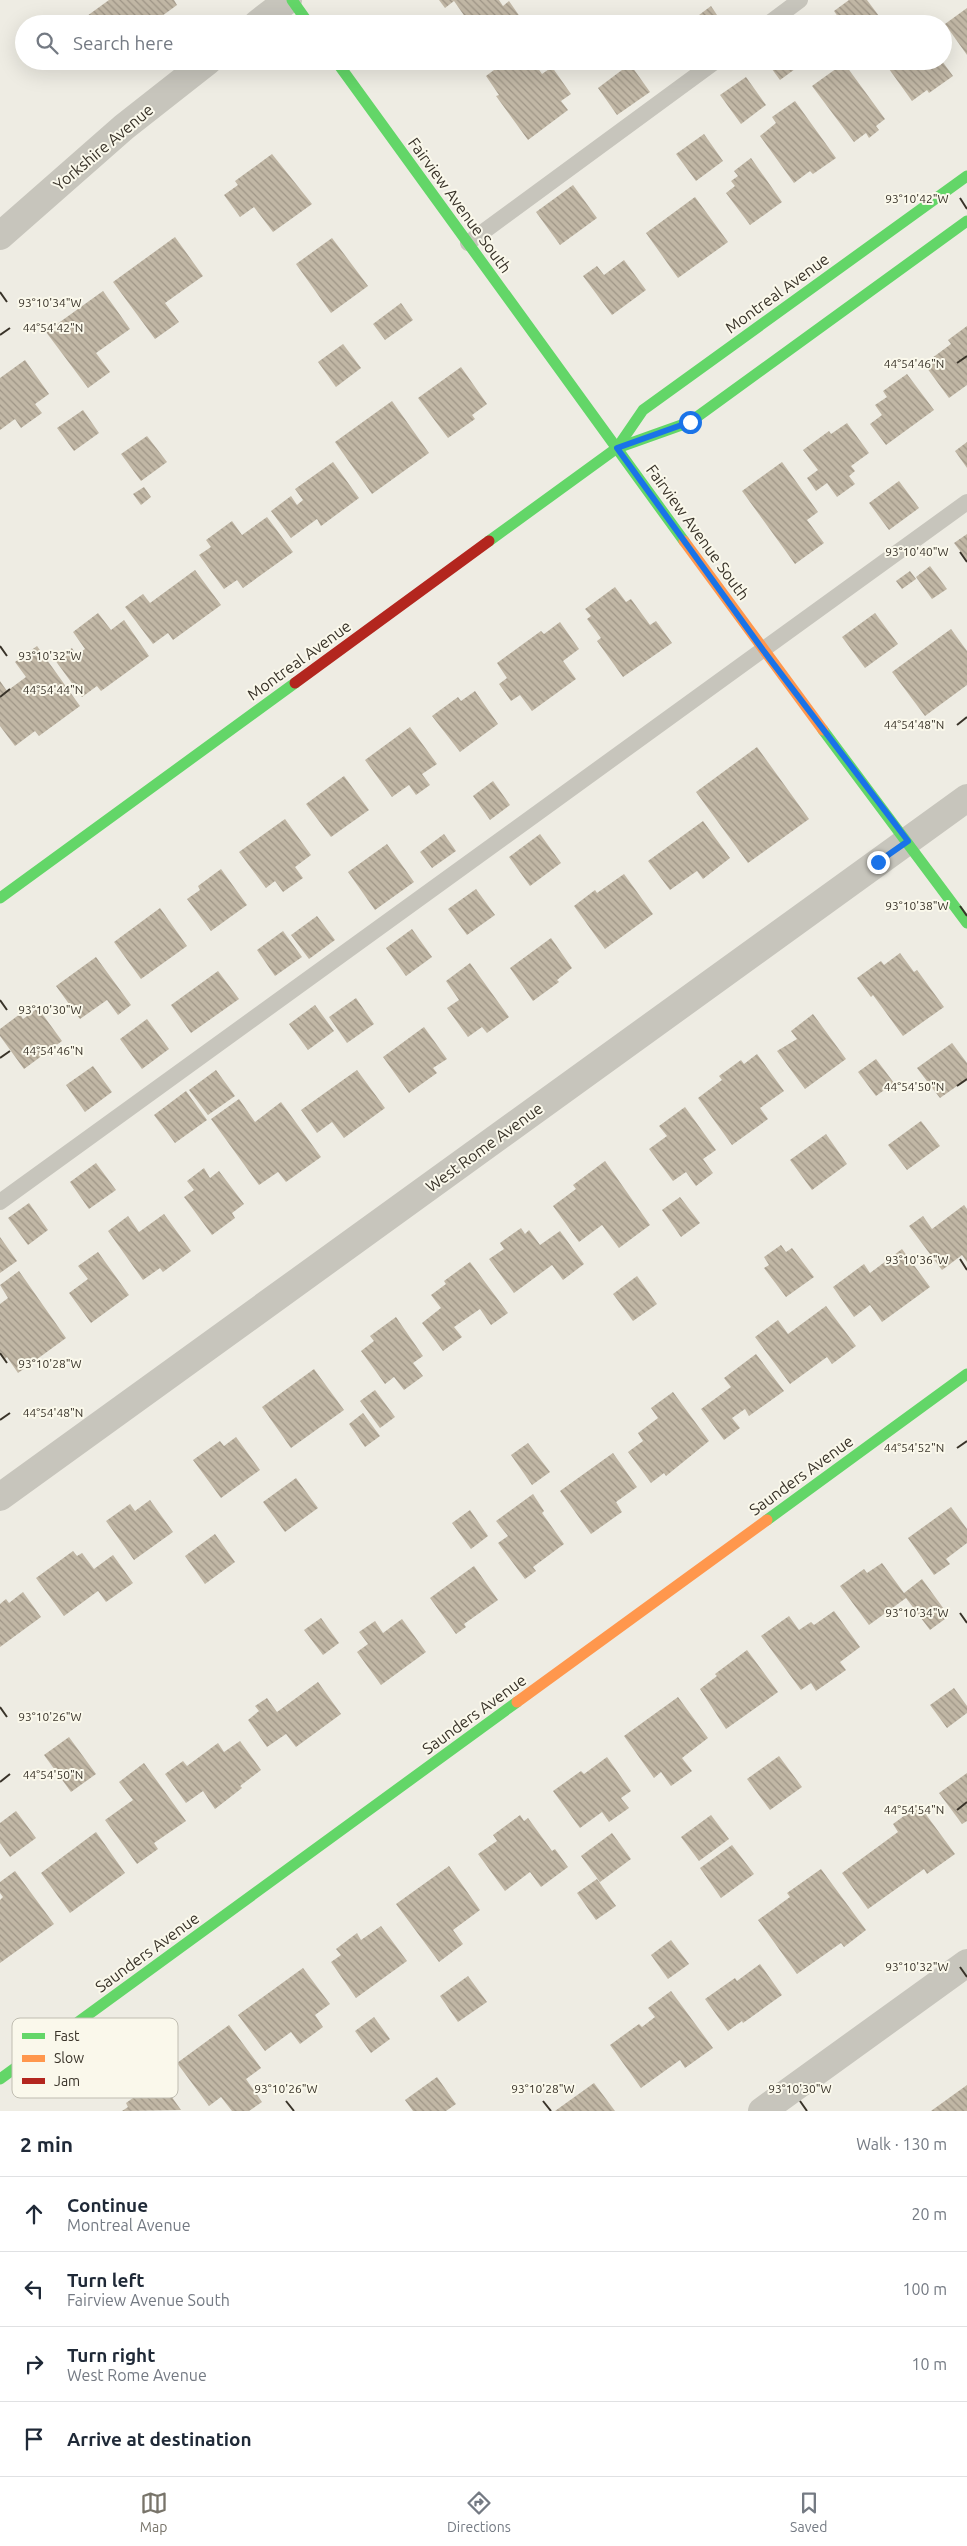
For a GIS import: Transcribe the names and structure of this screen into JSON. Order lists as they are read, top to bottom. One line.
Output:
{"streets":{"street":["Yorkshire Avenue","Fairview Avenue South","Montreal Avenue","West Rome Avenue","Saunders Avenue"]},"crossings":[["Fairview Avenue South","Montreal Avenue"],["Fairview Avenue South","West Rome Avenue"]],"legend":["Fast","Slow","Jam"],"page":{"search":"Search here","heading":["2 min","Walk · 130 m"],"list":[["Continue","Montreal Avenue","20 m"],["Turn left","Fairview Avenue South","100 m"],["Turn right","West Rome Avenue","10 m"],"Arrive at destination"],"nav":["Map","Directions","Saved"]},"coordinates":["93°10'42\"W","93°10'34\"W","44°54'42\"N","44°54'46\"N","93°10'40\"W","93°10'32\"W","44°54'44\"N","44°54'48\"N","93°10'38\"W","93°10'30\"W","44°54'50\"N","93°10'36\"W","93°10'28\"W","44°54'52\"N","93°10'26\"W","44°54'54\"N"]}
